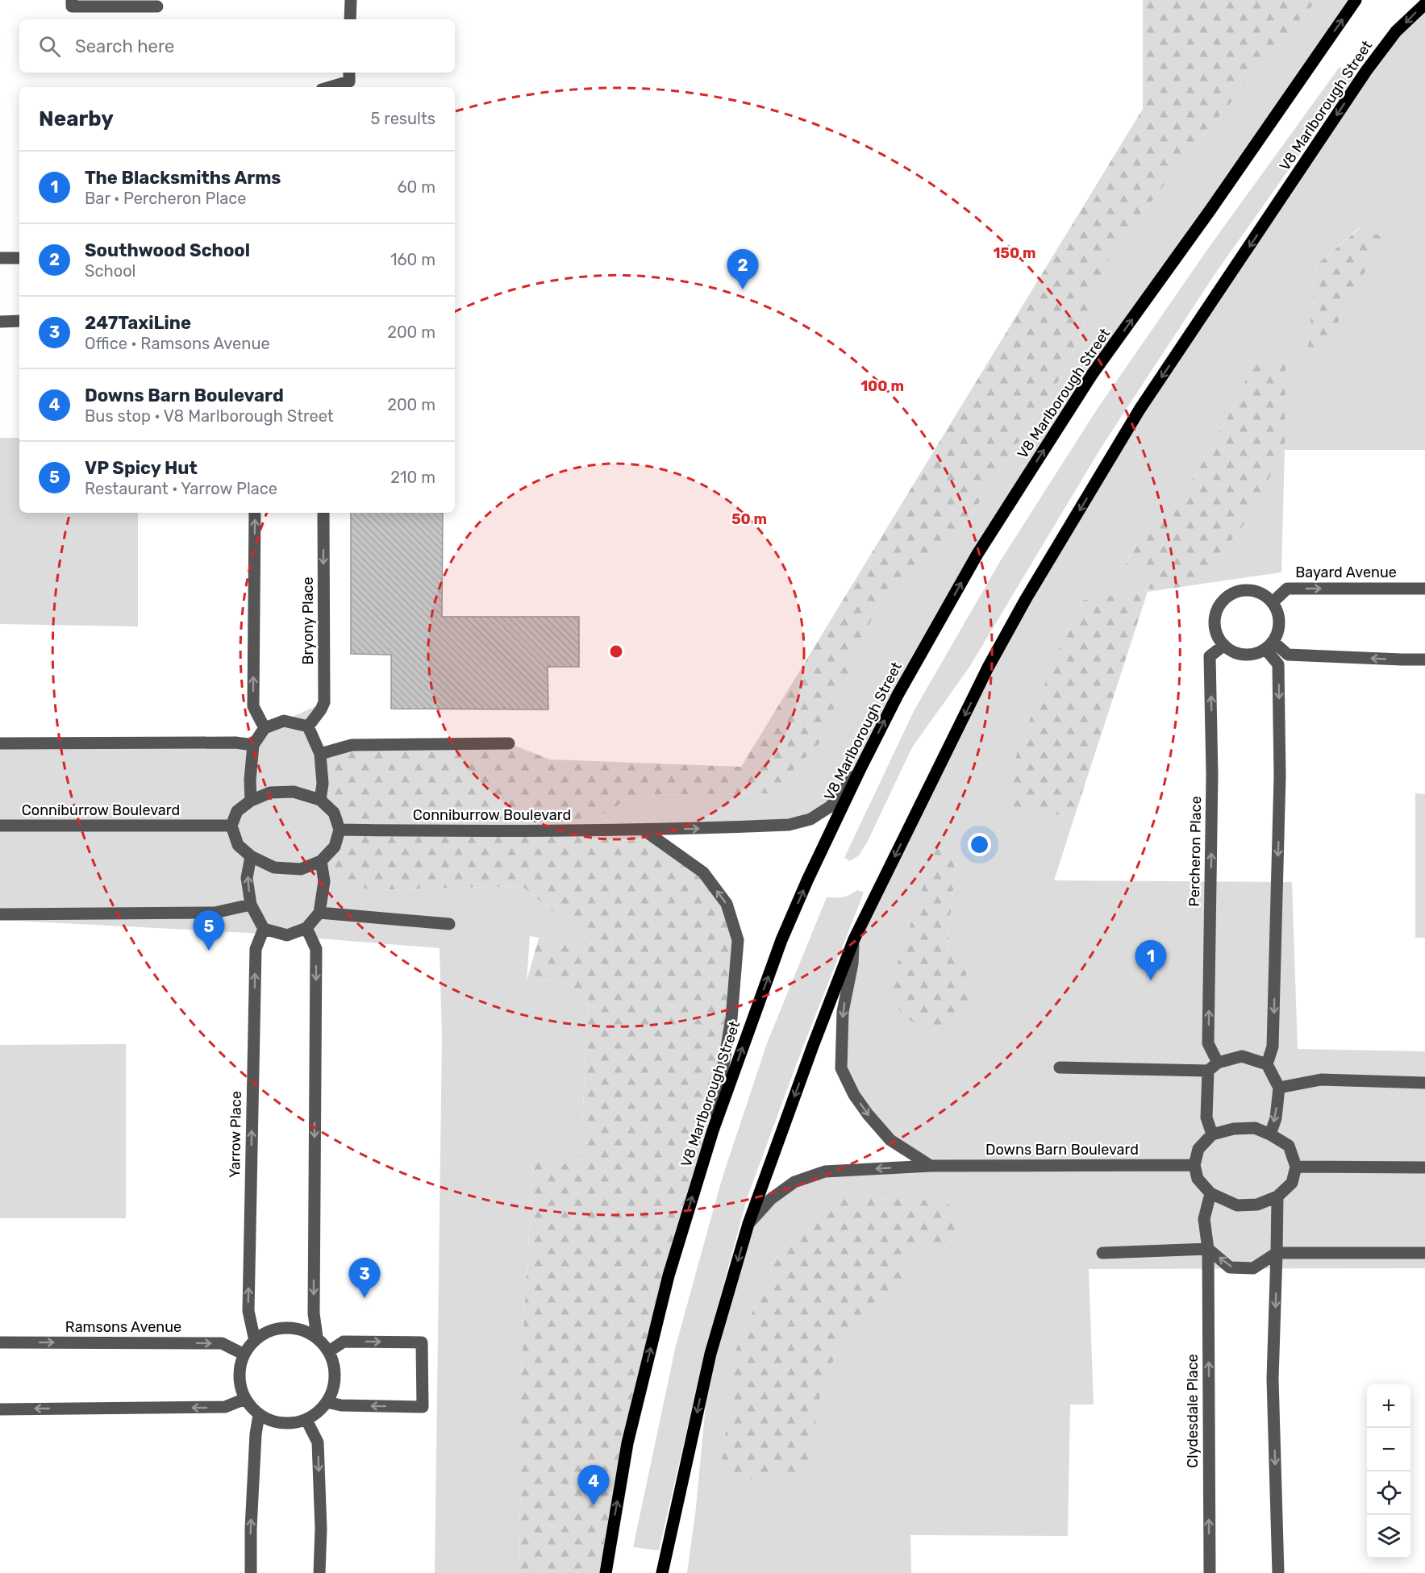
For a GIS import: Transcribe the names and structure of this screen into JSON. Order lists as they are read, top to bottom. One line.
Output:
{"streets":{"main road":["V8 Marlborough Street"],"street":["Bayard Avenue","Bryony Place","Conniburrow Boulevard","Percheron Place","Yarrow Place","Downs Barn Boulevard","Ramsons Avenue","Clydesdale Place"]},"crossings":[["V8 Marlborough Street","Conniburrow Boulevard"],["V8 Marlborough Street","Downs Barn Boulevard"],["Bayard Avenue","Percheron Place"],["Yarrow Place","Ramsons Avenue"],["Downs Barn Boulevard","Clydesdale Place"]],"one_way":["Downs Barn Boulevard"],"page":{"search":"Search here","heading":["Nearby","5 results"],"list":[{"mark":"1","name":"The Blacksmiths Arms","note":"Bar · Percheron Place","value":"60 m"},{"mark":"2","name":"Southwood School","note":"School","value":"160 m"},{"mark":"3","name":"247TaxiLine","note":"Office · Ramsons Avenue","value":"200 m"},{"mark":"4","name":"Downs Barn Boulevard","note":"Bus stop · V8 Marlborough Street","value":"200 m"},{"mark":"5","name":"VP Spicy Hut","note":"Restaurant · Yarrow Place","value":"210 m"}],"pins":["2","5","1","3","4"],"map_buttons":["+","−"]},"rings":["150 m","100 m","50 m"]}
